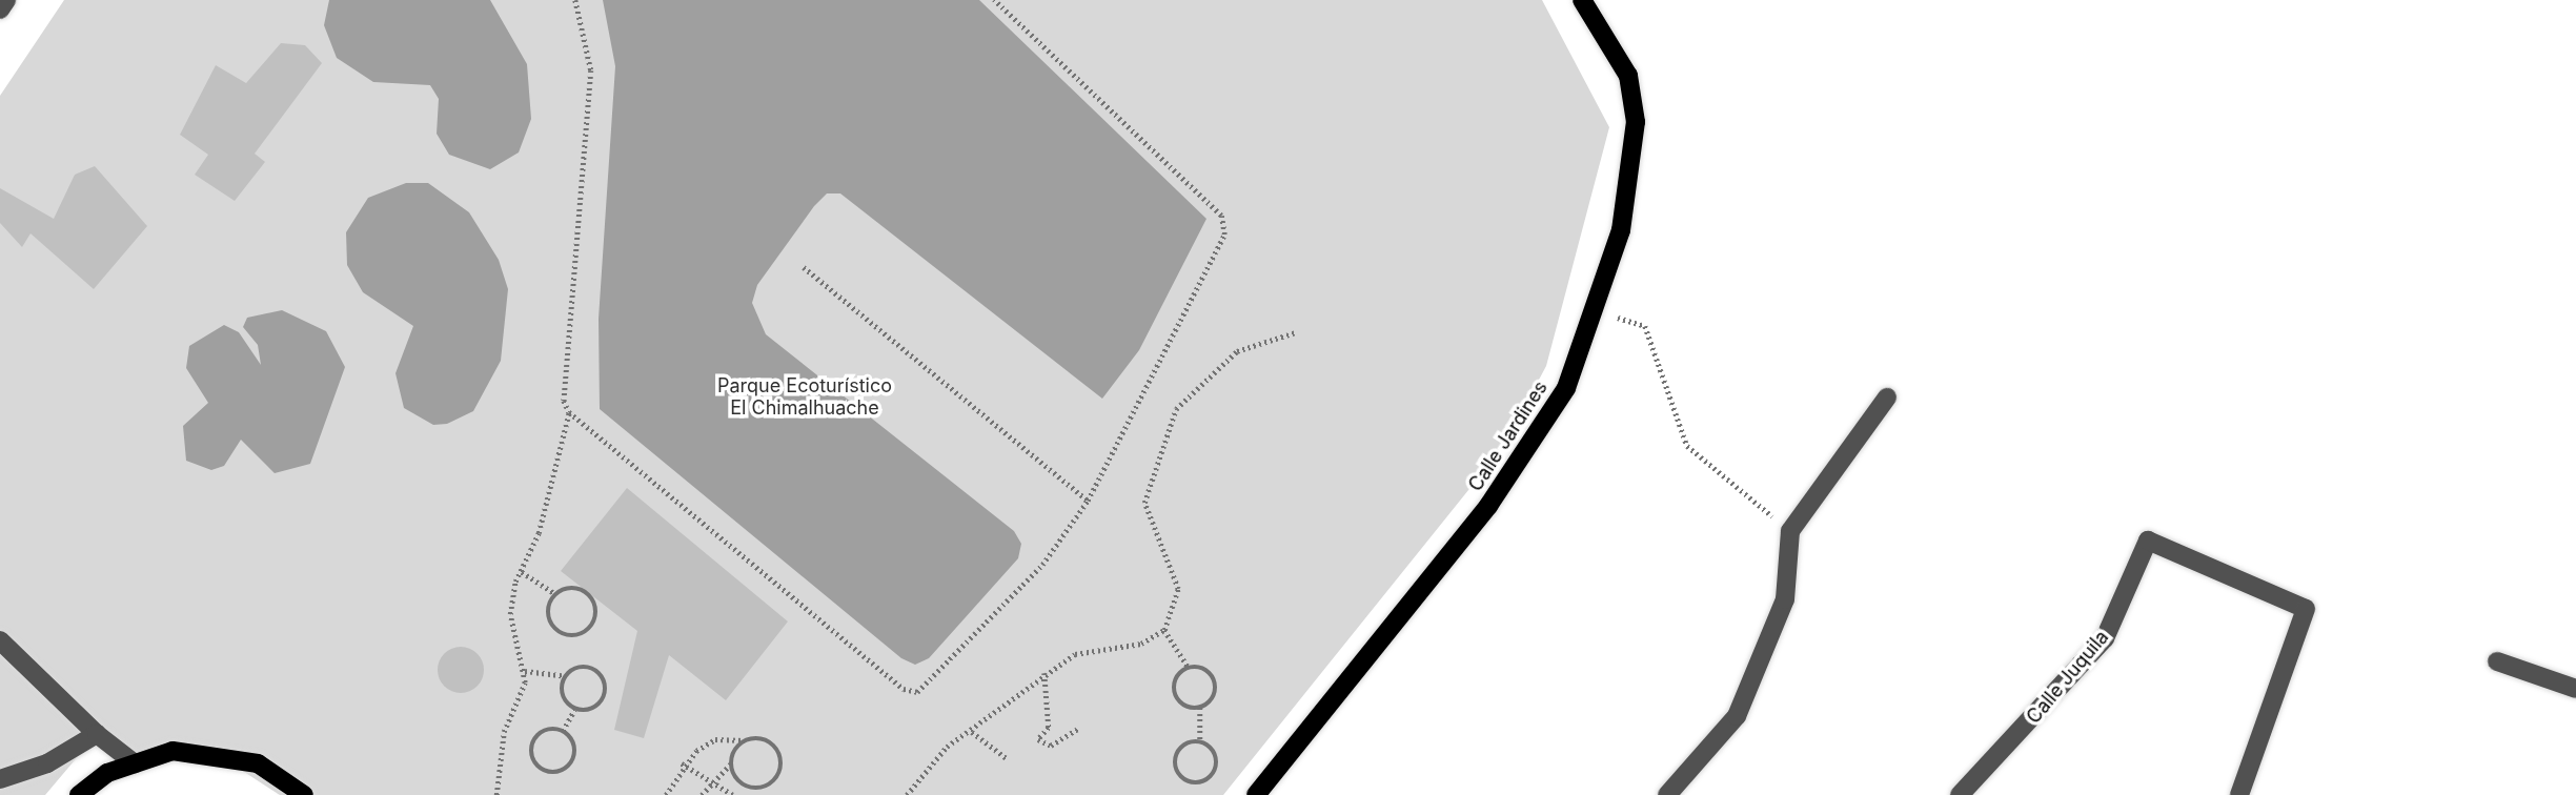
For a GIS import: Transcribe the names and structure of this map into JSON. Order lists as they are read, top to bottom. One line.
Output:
{"streets":{"main road":["Calle Jardines"],"street":["Calle Juquila"]},"parks":["Parque Ecoturístico El Chimalhuache"]}
